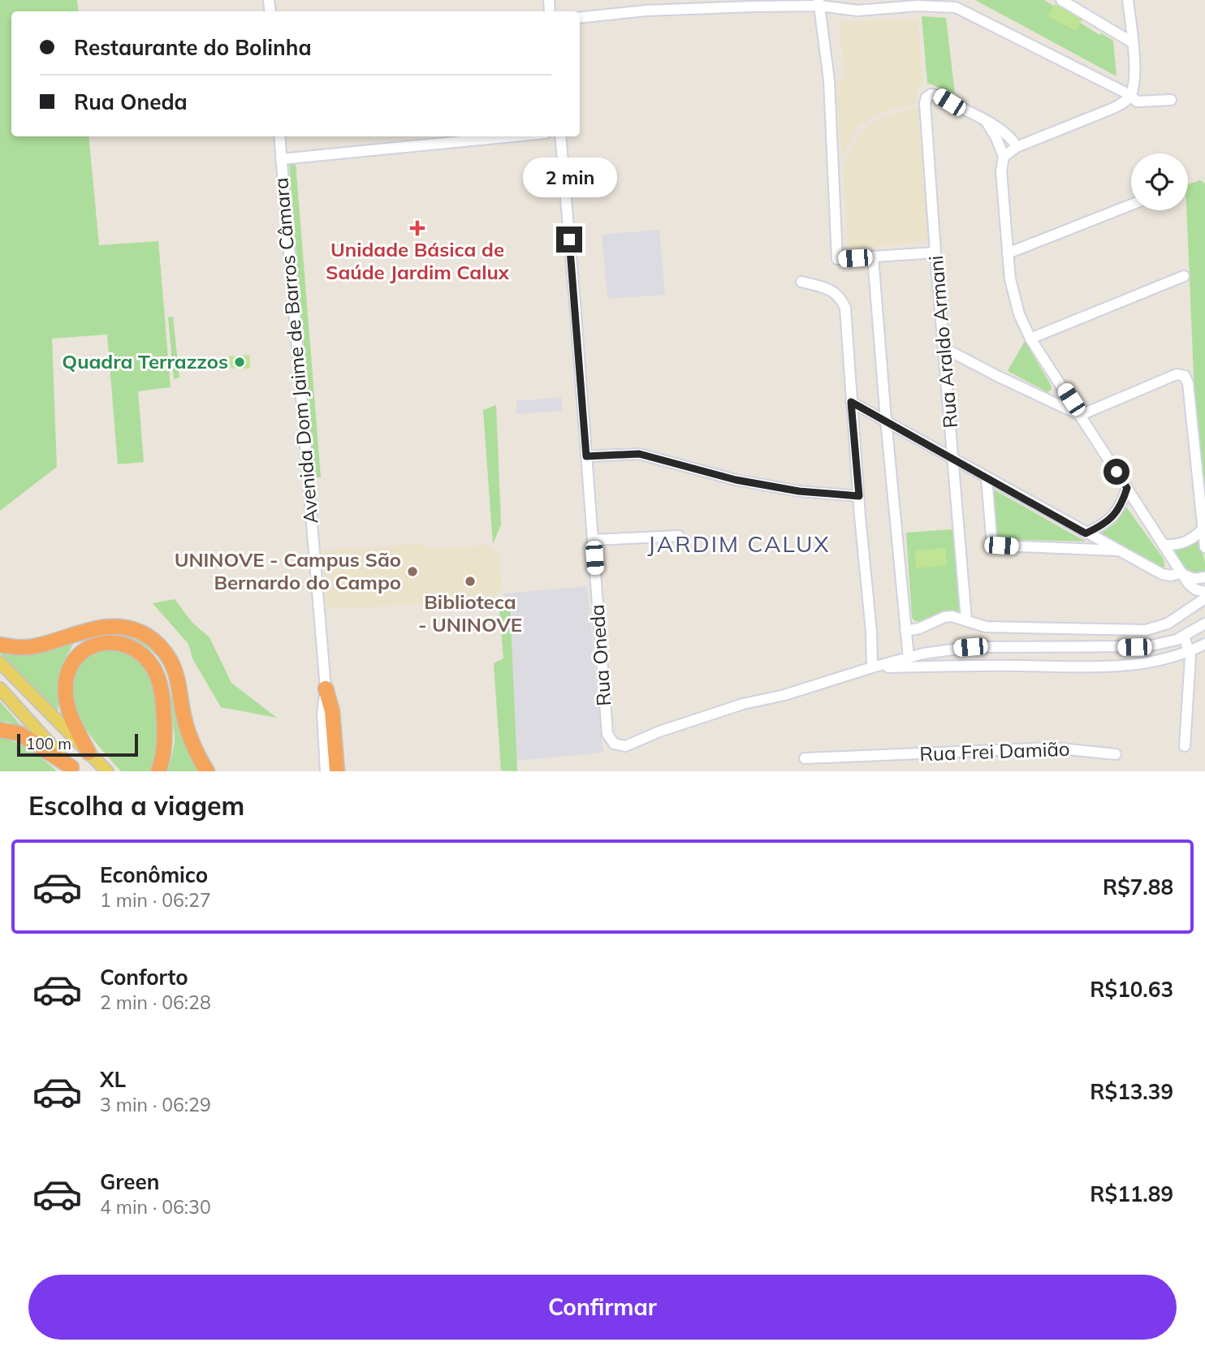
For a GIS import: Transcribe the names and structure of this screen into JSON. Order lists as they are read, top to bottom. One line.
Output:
{"streets":{"street":["Rua Araldo Armani","Avenida Dom Jaime de Barros Câmara","Rua Oneda","Rua Frei Damião"]},"districts":["JARDIM CALUX"],"places":{"health":["Unidade Básica de Saúde Jardim Calux"],"other":["Quadra Terrazzos","UNINOVE - Campus São Bernardo do Campo","Biblioteca - UNINOVE"]},"scale_bar":"100 m","page":{"banner":["Restaurante do Bolinha","Rua Oneda"],"bubble":"2 min","scale":"100 m","heading":"Escolha a viagem","list":[{"name":"Econômico","note":"1 min · 06:27","value":"R$7.88"},{"name":"Conforto","note":"2 min · 06:28","value":"R$10.63"},{"name":"XL","note":"3 min · 06:29","value":"R$13.39"},{"name":"Green","note":"4 min · 06:30","value":"R$11.89"}],"buttons":"Confirmar"}}
